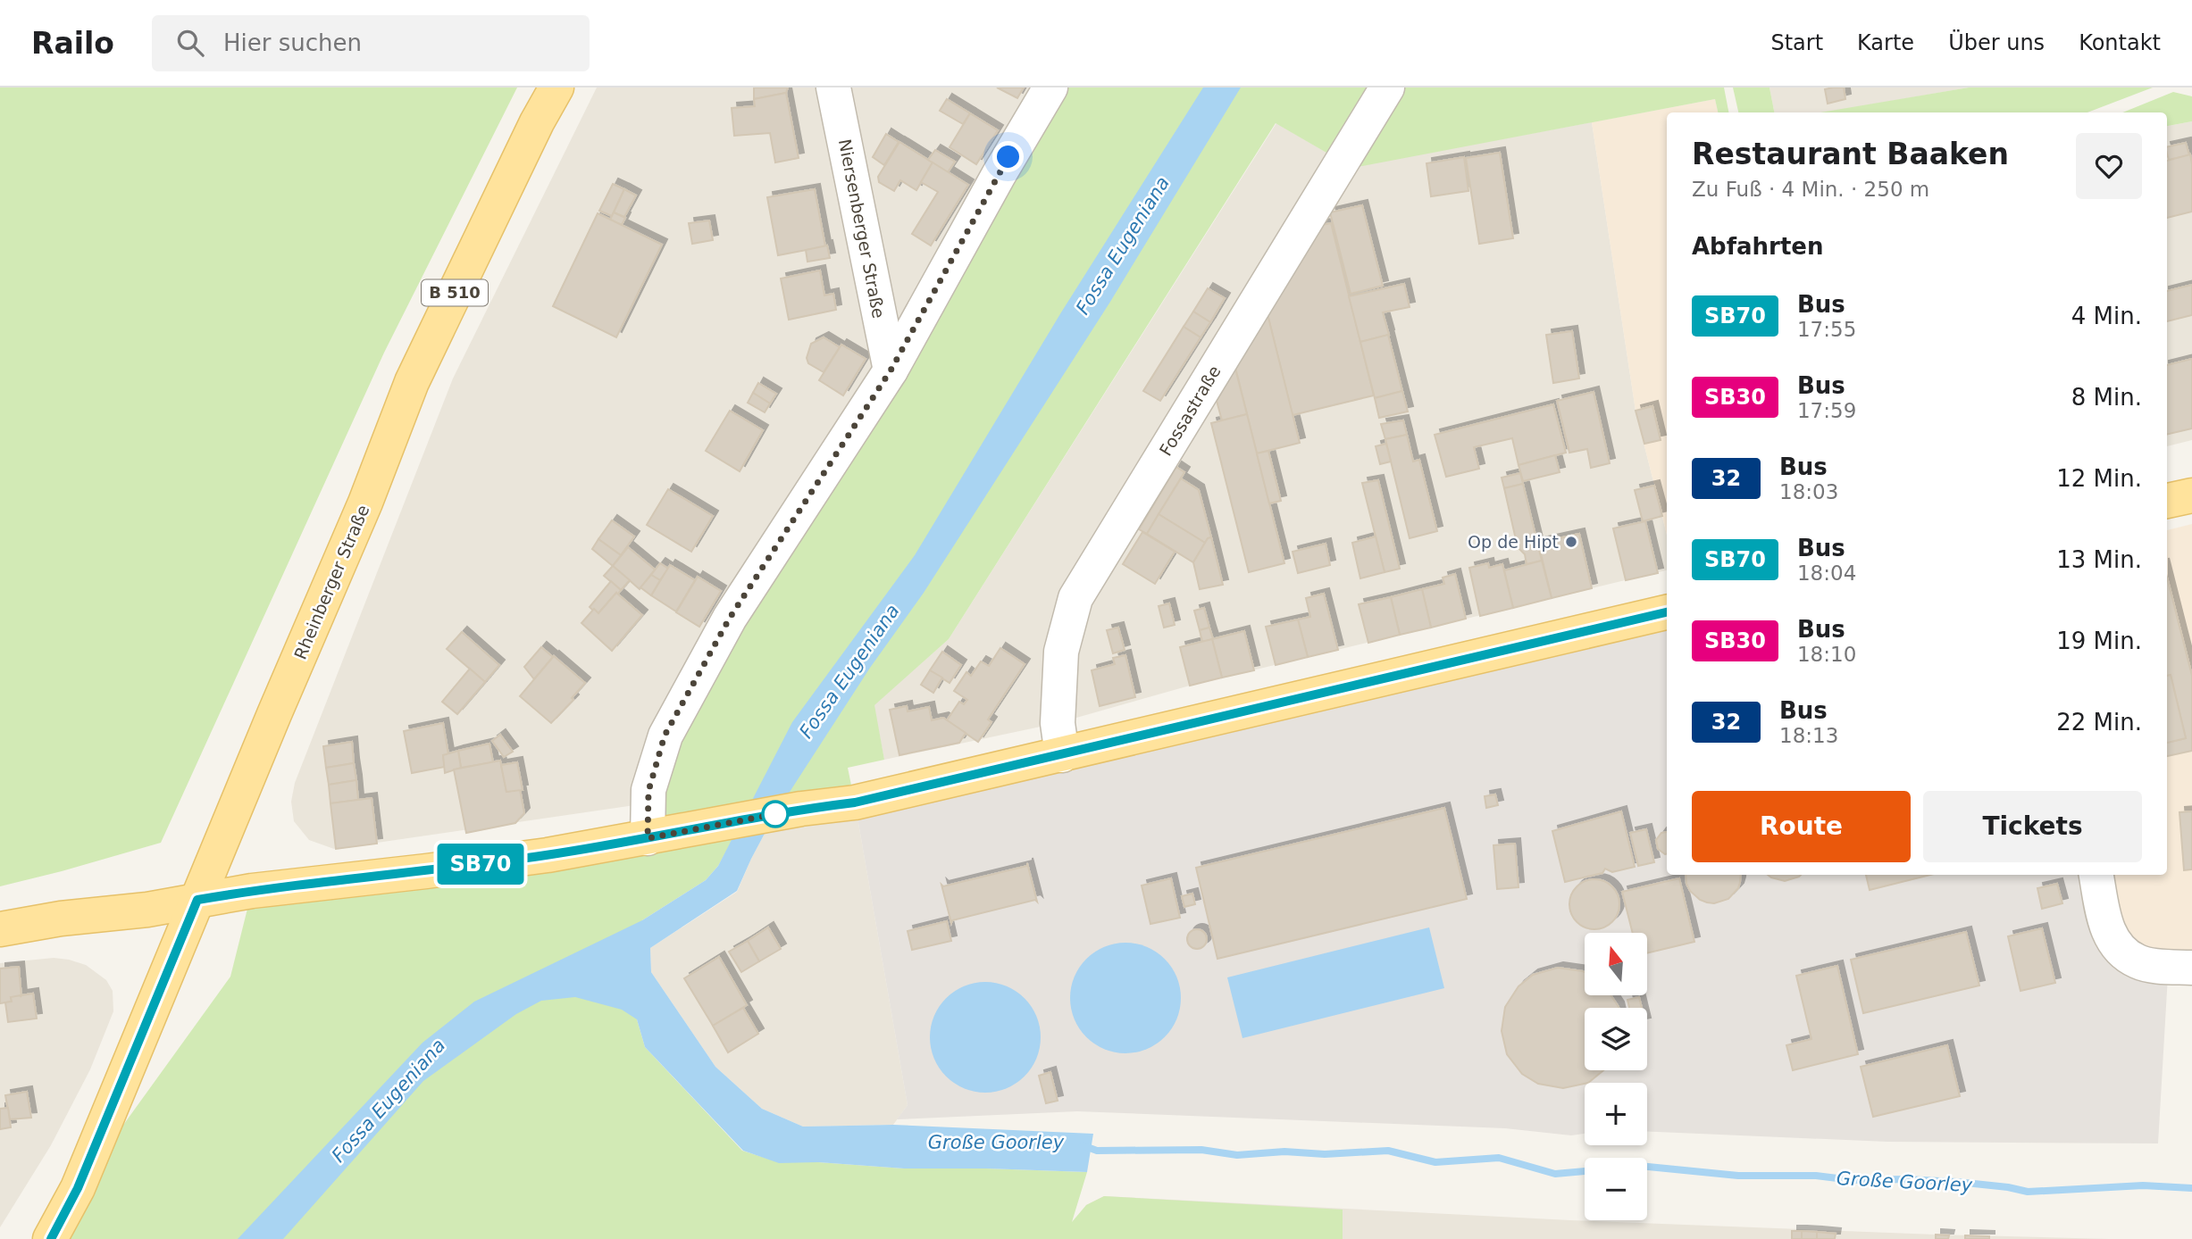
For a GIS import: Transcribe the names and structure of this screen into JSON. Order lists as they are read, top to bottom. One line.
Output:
{"streets":{"main road":["B 510","Rheinberger Straße"],"street":["Niersenberger Straße","Fossastraße"]},"crossings":[["B 510","Rheinberger Straße"]],"water":["Fossa Eugeniana","Große Goorley"],"places":["Op de Hipt"],"lines":["bus line SB70"],"north":"top","page":{"header":"Railo","search":"Hier suchen","nav":["Start","Karte","Über uns","Kontakt"],"on_map":"SB70","heading":[["Restaurant Baaken","Zu Fuß · 4 Min. · 250 m"],"Abfahrten"],"list":[{"mark":"SB70","name":"Bus","note":"17:55","value":"4 Min."},{"mark":"SB30","name":"Bus","note":"17:59","value":"8 Min."},{"mark":"32","name":"Bus","note":"18:03","value":"12 Min."},{"mark":"SB70","name":"Bus","note":"18:04","value":"13 Min."},{"mark":"SB30","name":"Bus","note":"18:10","value":"19 Min."},{"mark":"32","name":"Bus","note":"18:13","value":"22 Min."}],"buttons":["Route","Tickets"],"map_buttons":["+","−"]}}
